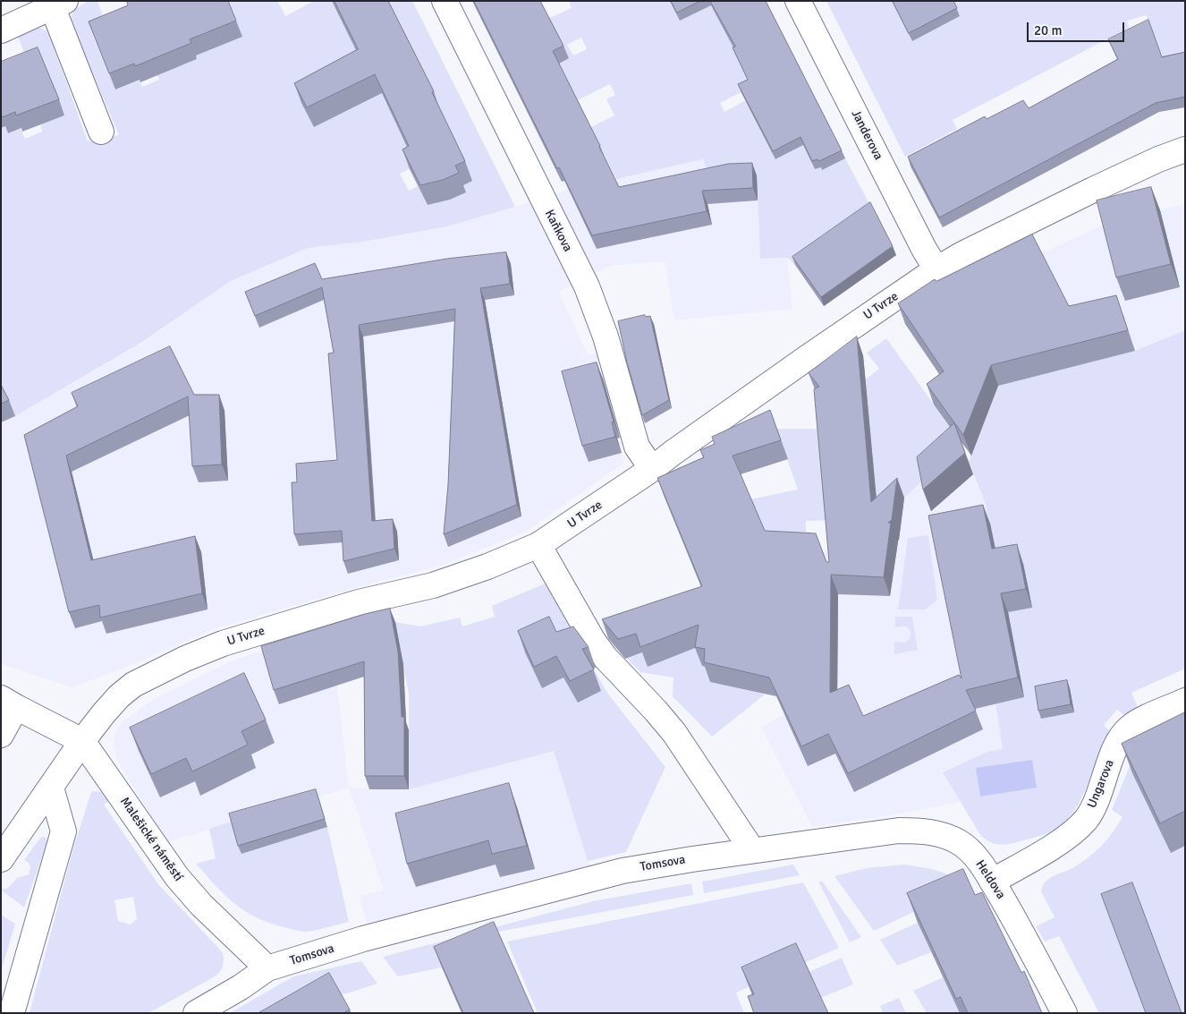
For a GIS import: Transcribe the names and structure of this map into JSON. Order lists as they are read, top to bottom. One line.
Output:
{"streets":{"street":["Janderova","Kaňkova","U Tvrze","Ungarova","Malešické náměstí","Tomsova","Heldova"]},"crossings":[["Janderova","U Tvrze"],["Kaňkova","U Tvrze"],["U Tvrze","Malešické náměstí"],["Ungarova","Heldova"],["Malešické náměstí","Tomsova"],["Tomsova","Heldova"]],"scale_bar":"20 m"}
